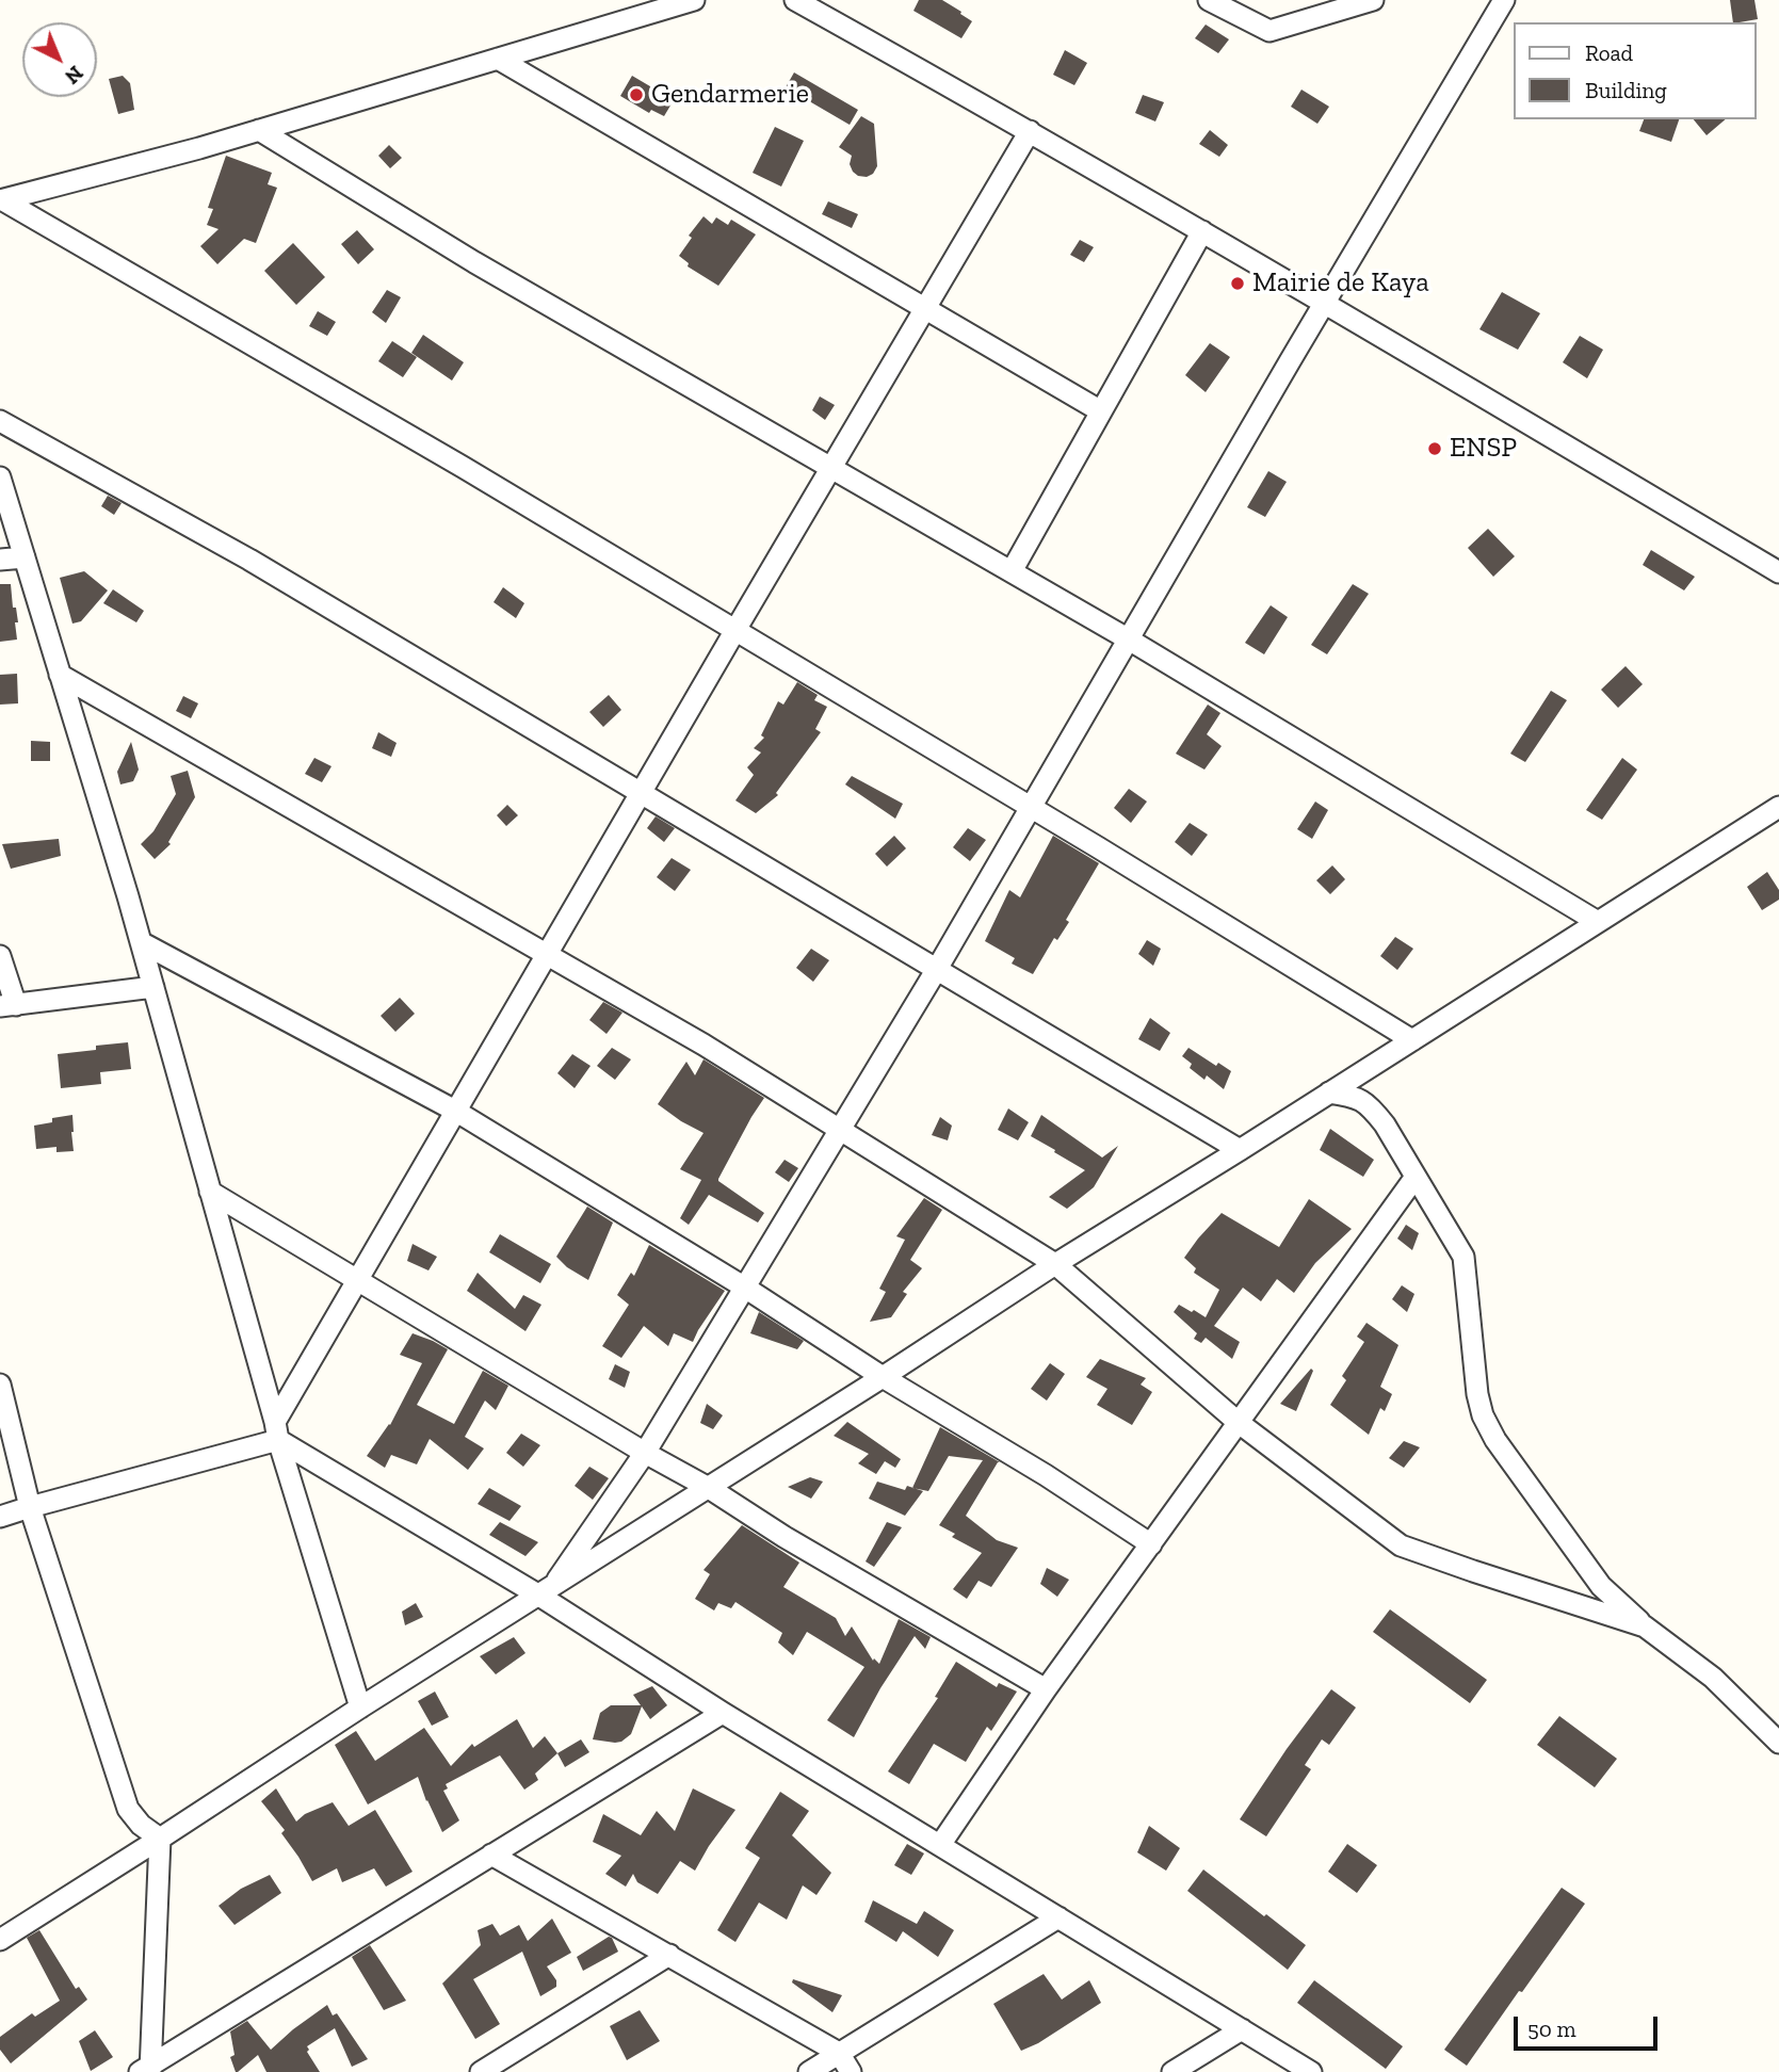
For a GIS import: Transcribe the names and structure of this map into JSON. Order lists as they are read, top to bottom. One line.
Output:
{"places":["Gendarmerie","Mairie de Kaya","ENSP"],"legend":["Road","Building"],"scale_bar":"50 m","north":"bottom right"}
